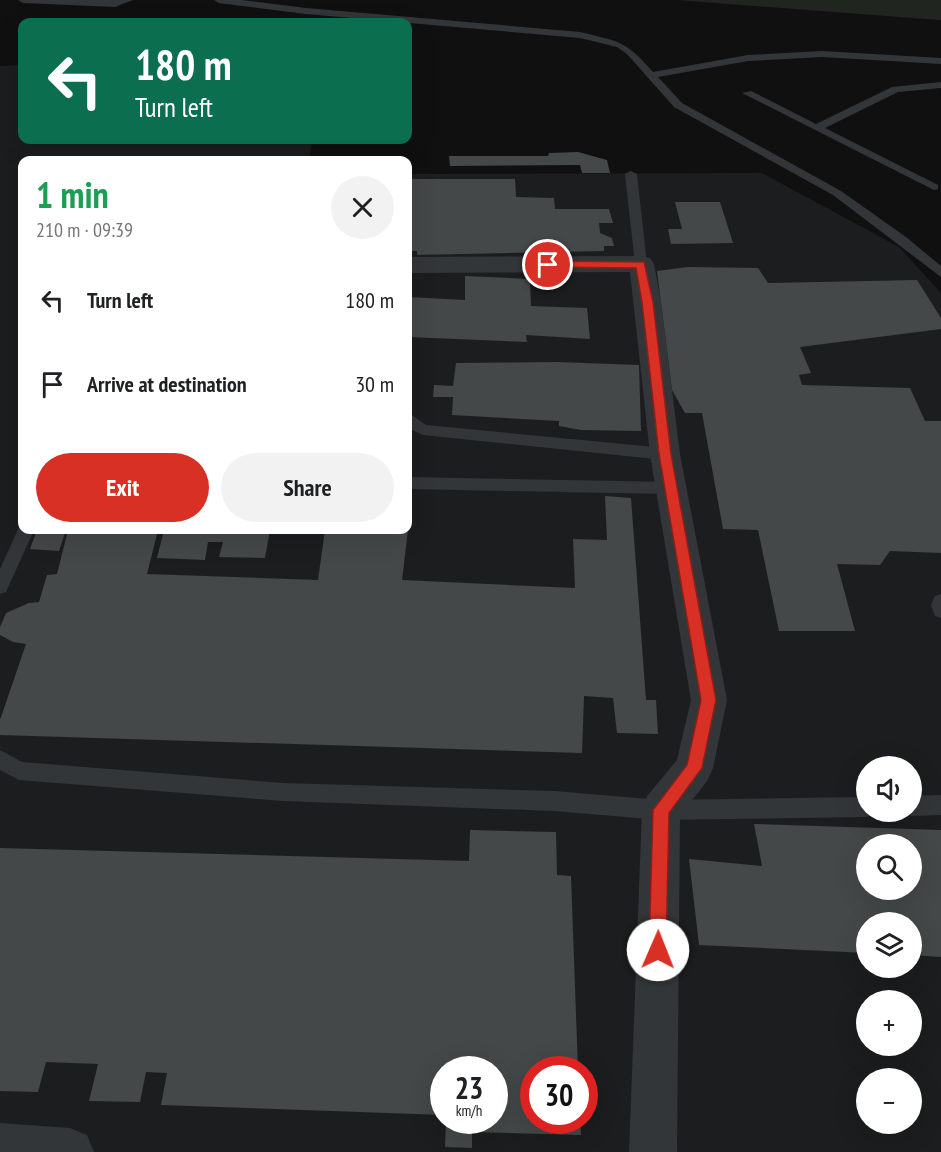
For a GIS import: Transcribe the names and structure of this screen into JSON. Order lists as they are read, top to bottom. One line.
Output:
{"page":{"turn":["180 m","Turn left"],"heading":["1 min","210 m · 09:39"],"list":[{"name":"Turn left","value":"180 m"},{"name":"Arrive at destination","value":"30 m"}],"buttons":["Exit","Share"],"map_buttons":["+","−"],"speed":"23 km/h","limit":"30"}}
